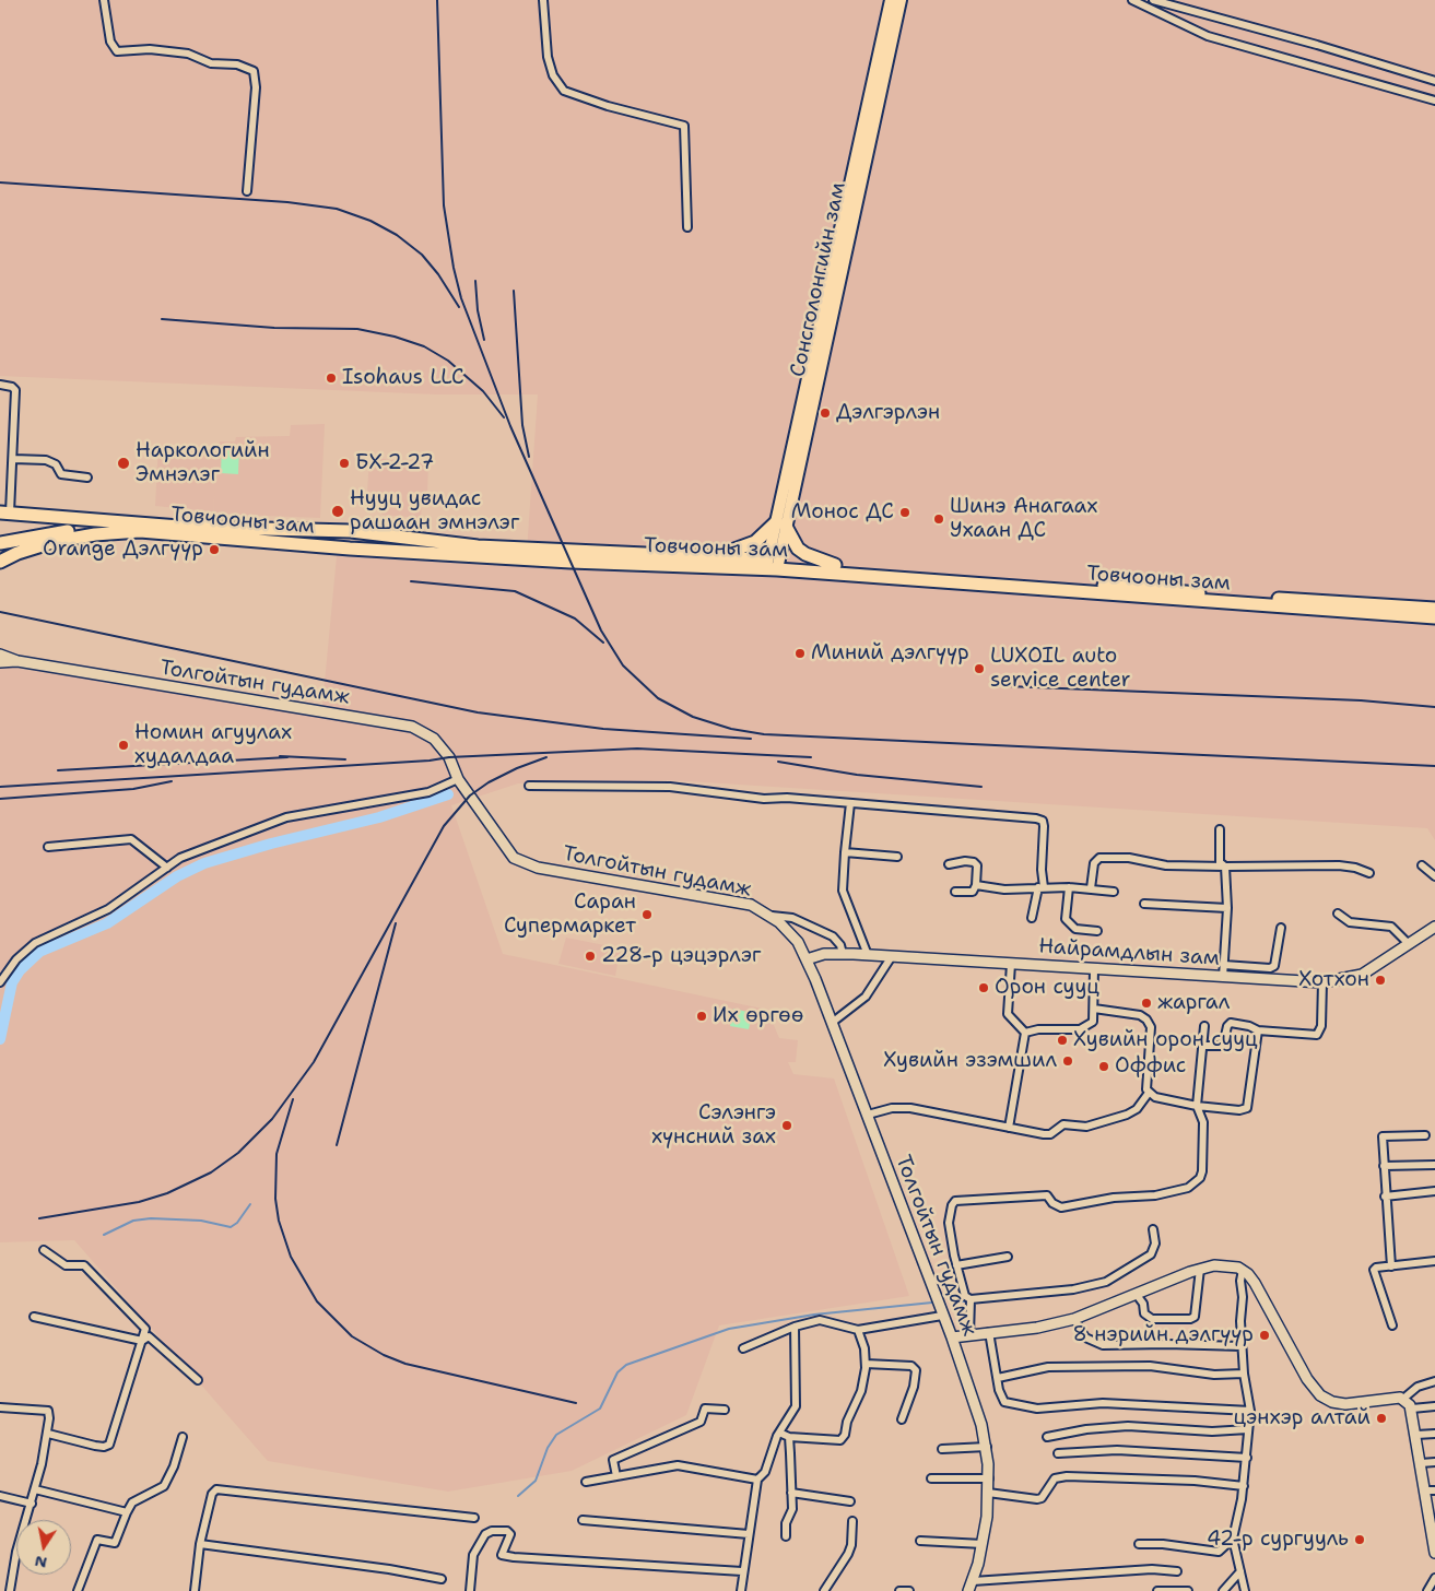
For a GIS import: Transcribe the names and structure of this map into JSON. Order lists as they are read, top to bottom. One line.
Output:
{"streets":{"highway":["Товчооны зам"],"main road":["Сонсголонгийн зам","Толгойтын гудамж","Найрамдлын зам"]},"crossings":[["Сонсголонгийн зам","Товчооны зам"],["Толгойтын гудамж","Найрамдлын зам"]],"places":["Isohaus LLC","Дэлгэрлэн","Наркологийн Эмнэлэг","БХ-2-27","Нууц увидас рашаан эмнэлэг","Монос ДС","Шинэ Анагаах Ухаан ДС","Orange Дэлгүүр","Миний дэлгүүр","LUXOIL auto service center","Номин агуулах худалдаа","Саран Супермаркет","228-р цэцэрлэг","Хотхон","Орон сууц","жаргал","Их өргөө","Хувийн орон сууц","Хувийн эзэмшил","Оффис","Сэлэнгэ хүнсний зах","8 нэрийн дэлгүүр","цэнхэр алтай","42-p сургууль"],"north":"bottom"}
